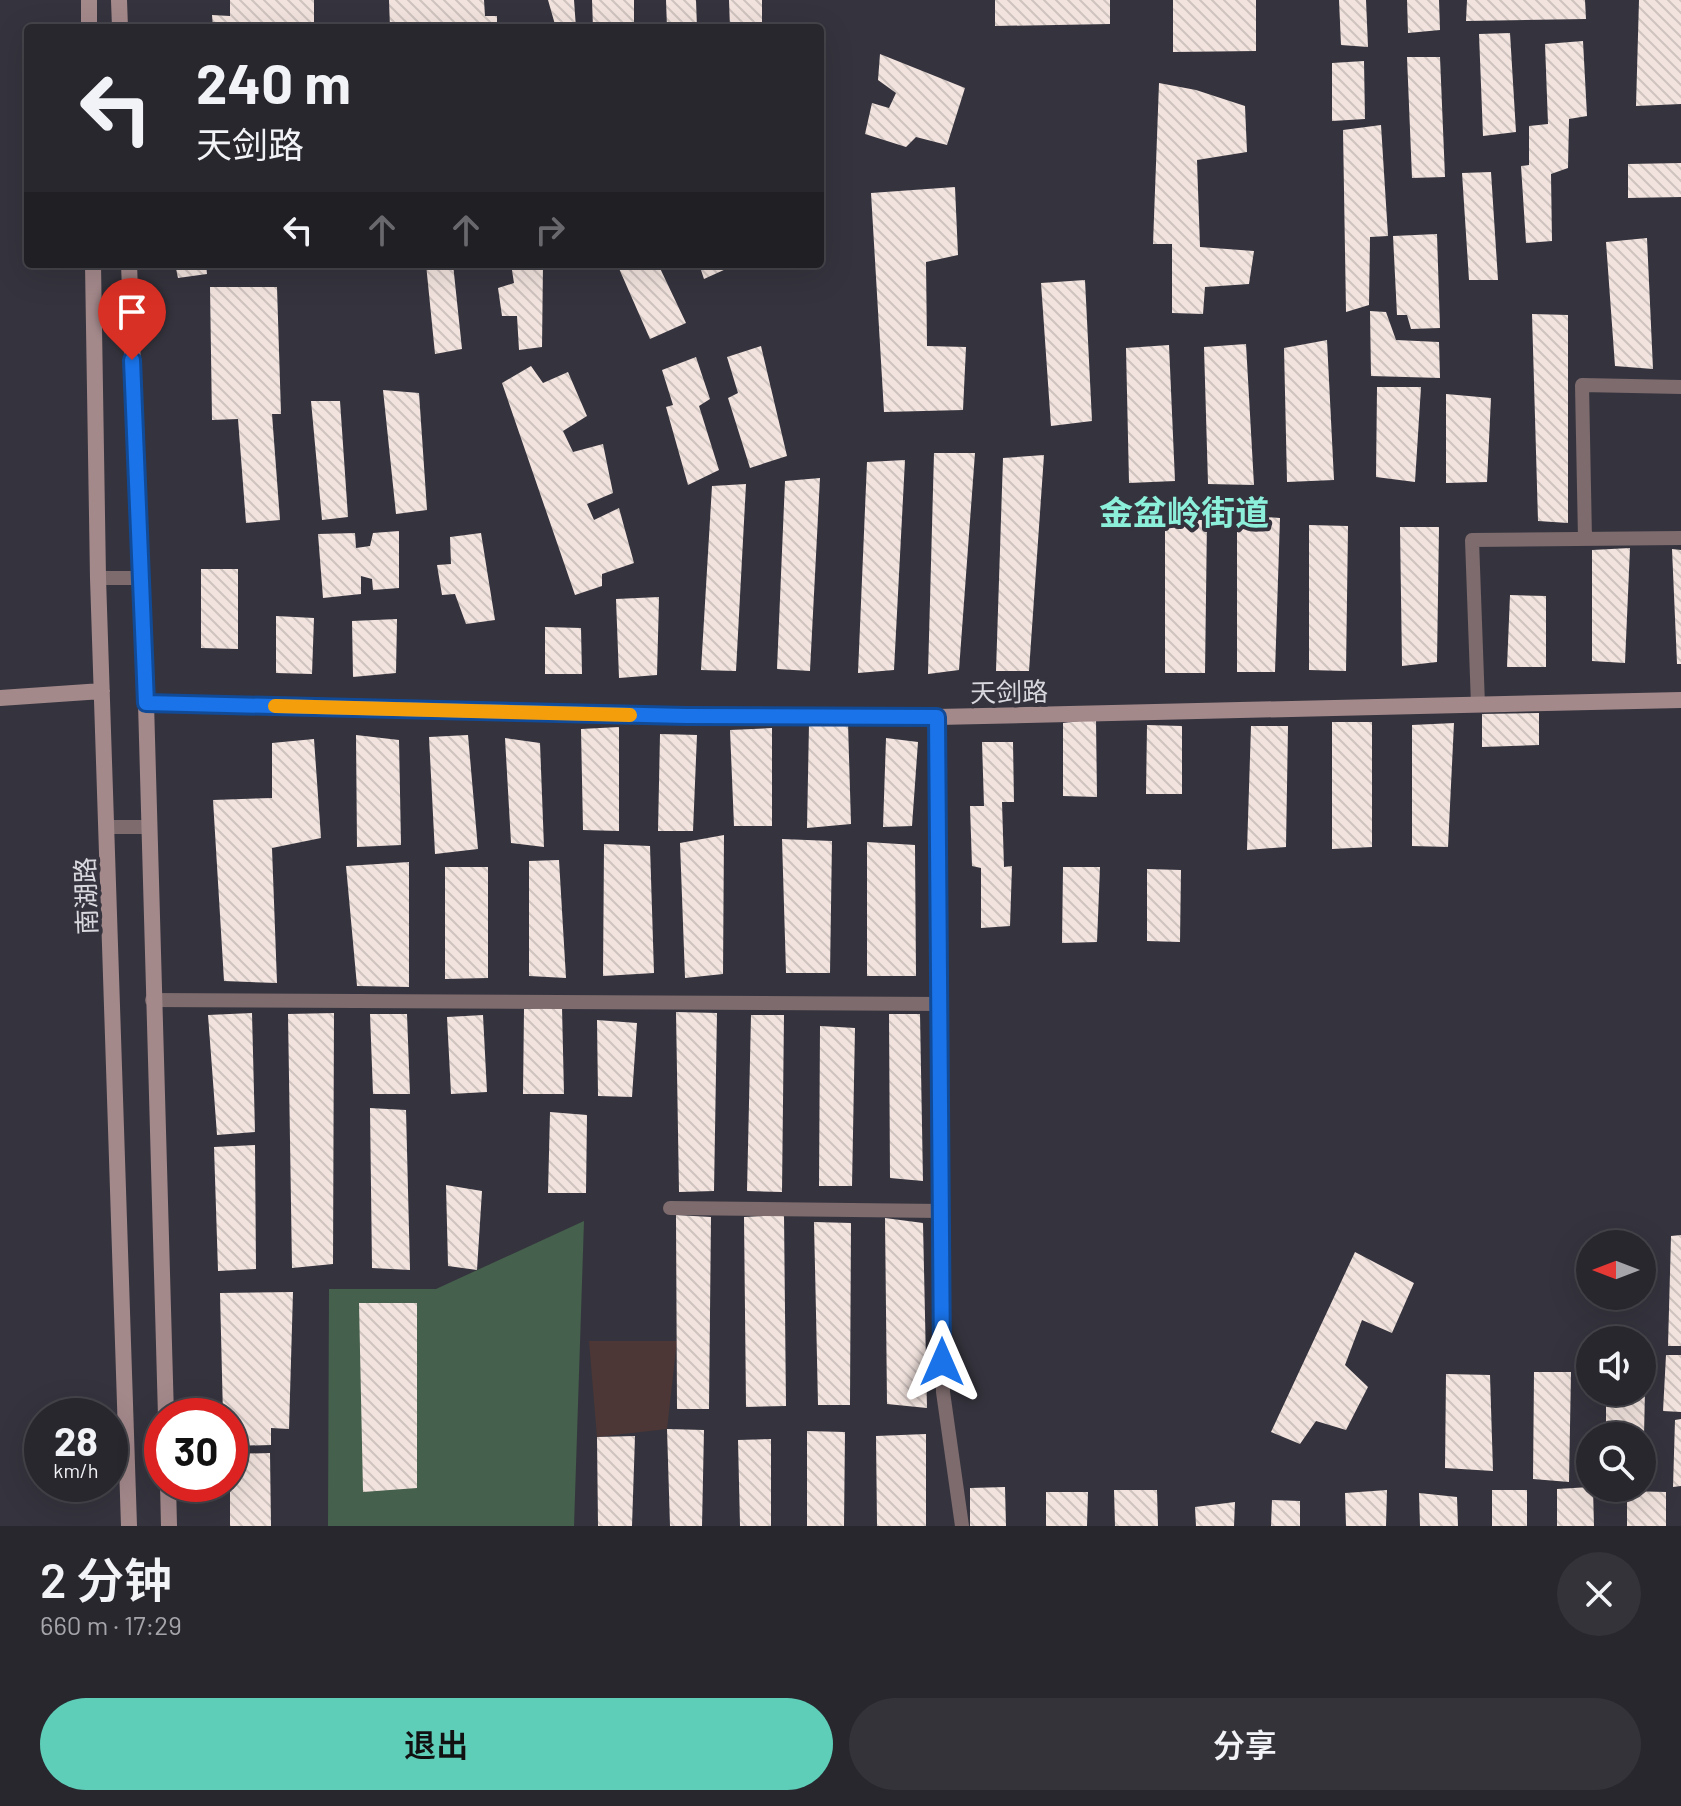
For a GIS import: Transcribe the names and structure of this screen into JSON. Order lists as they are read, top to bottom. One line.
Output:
{"streets":{"main road":["天剑路","南湖路"]},"districts":["金盆岭街道"],"north":"left","page":{"turn":["240 m","天剑路"],"speed":"28 km/h","limit":"30","heading":["2 分钟","660 m · 17:29"],"buttons":["退出","分享"]}}
